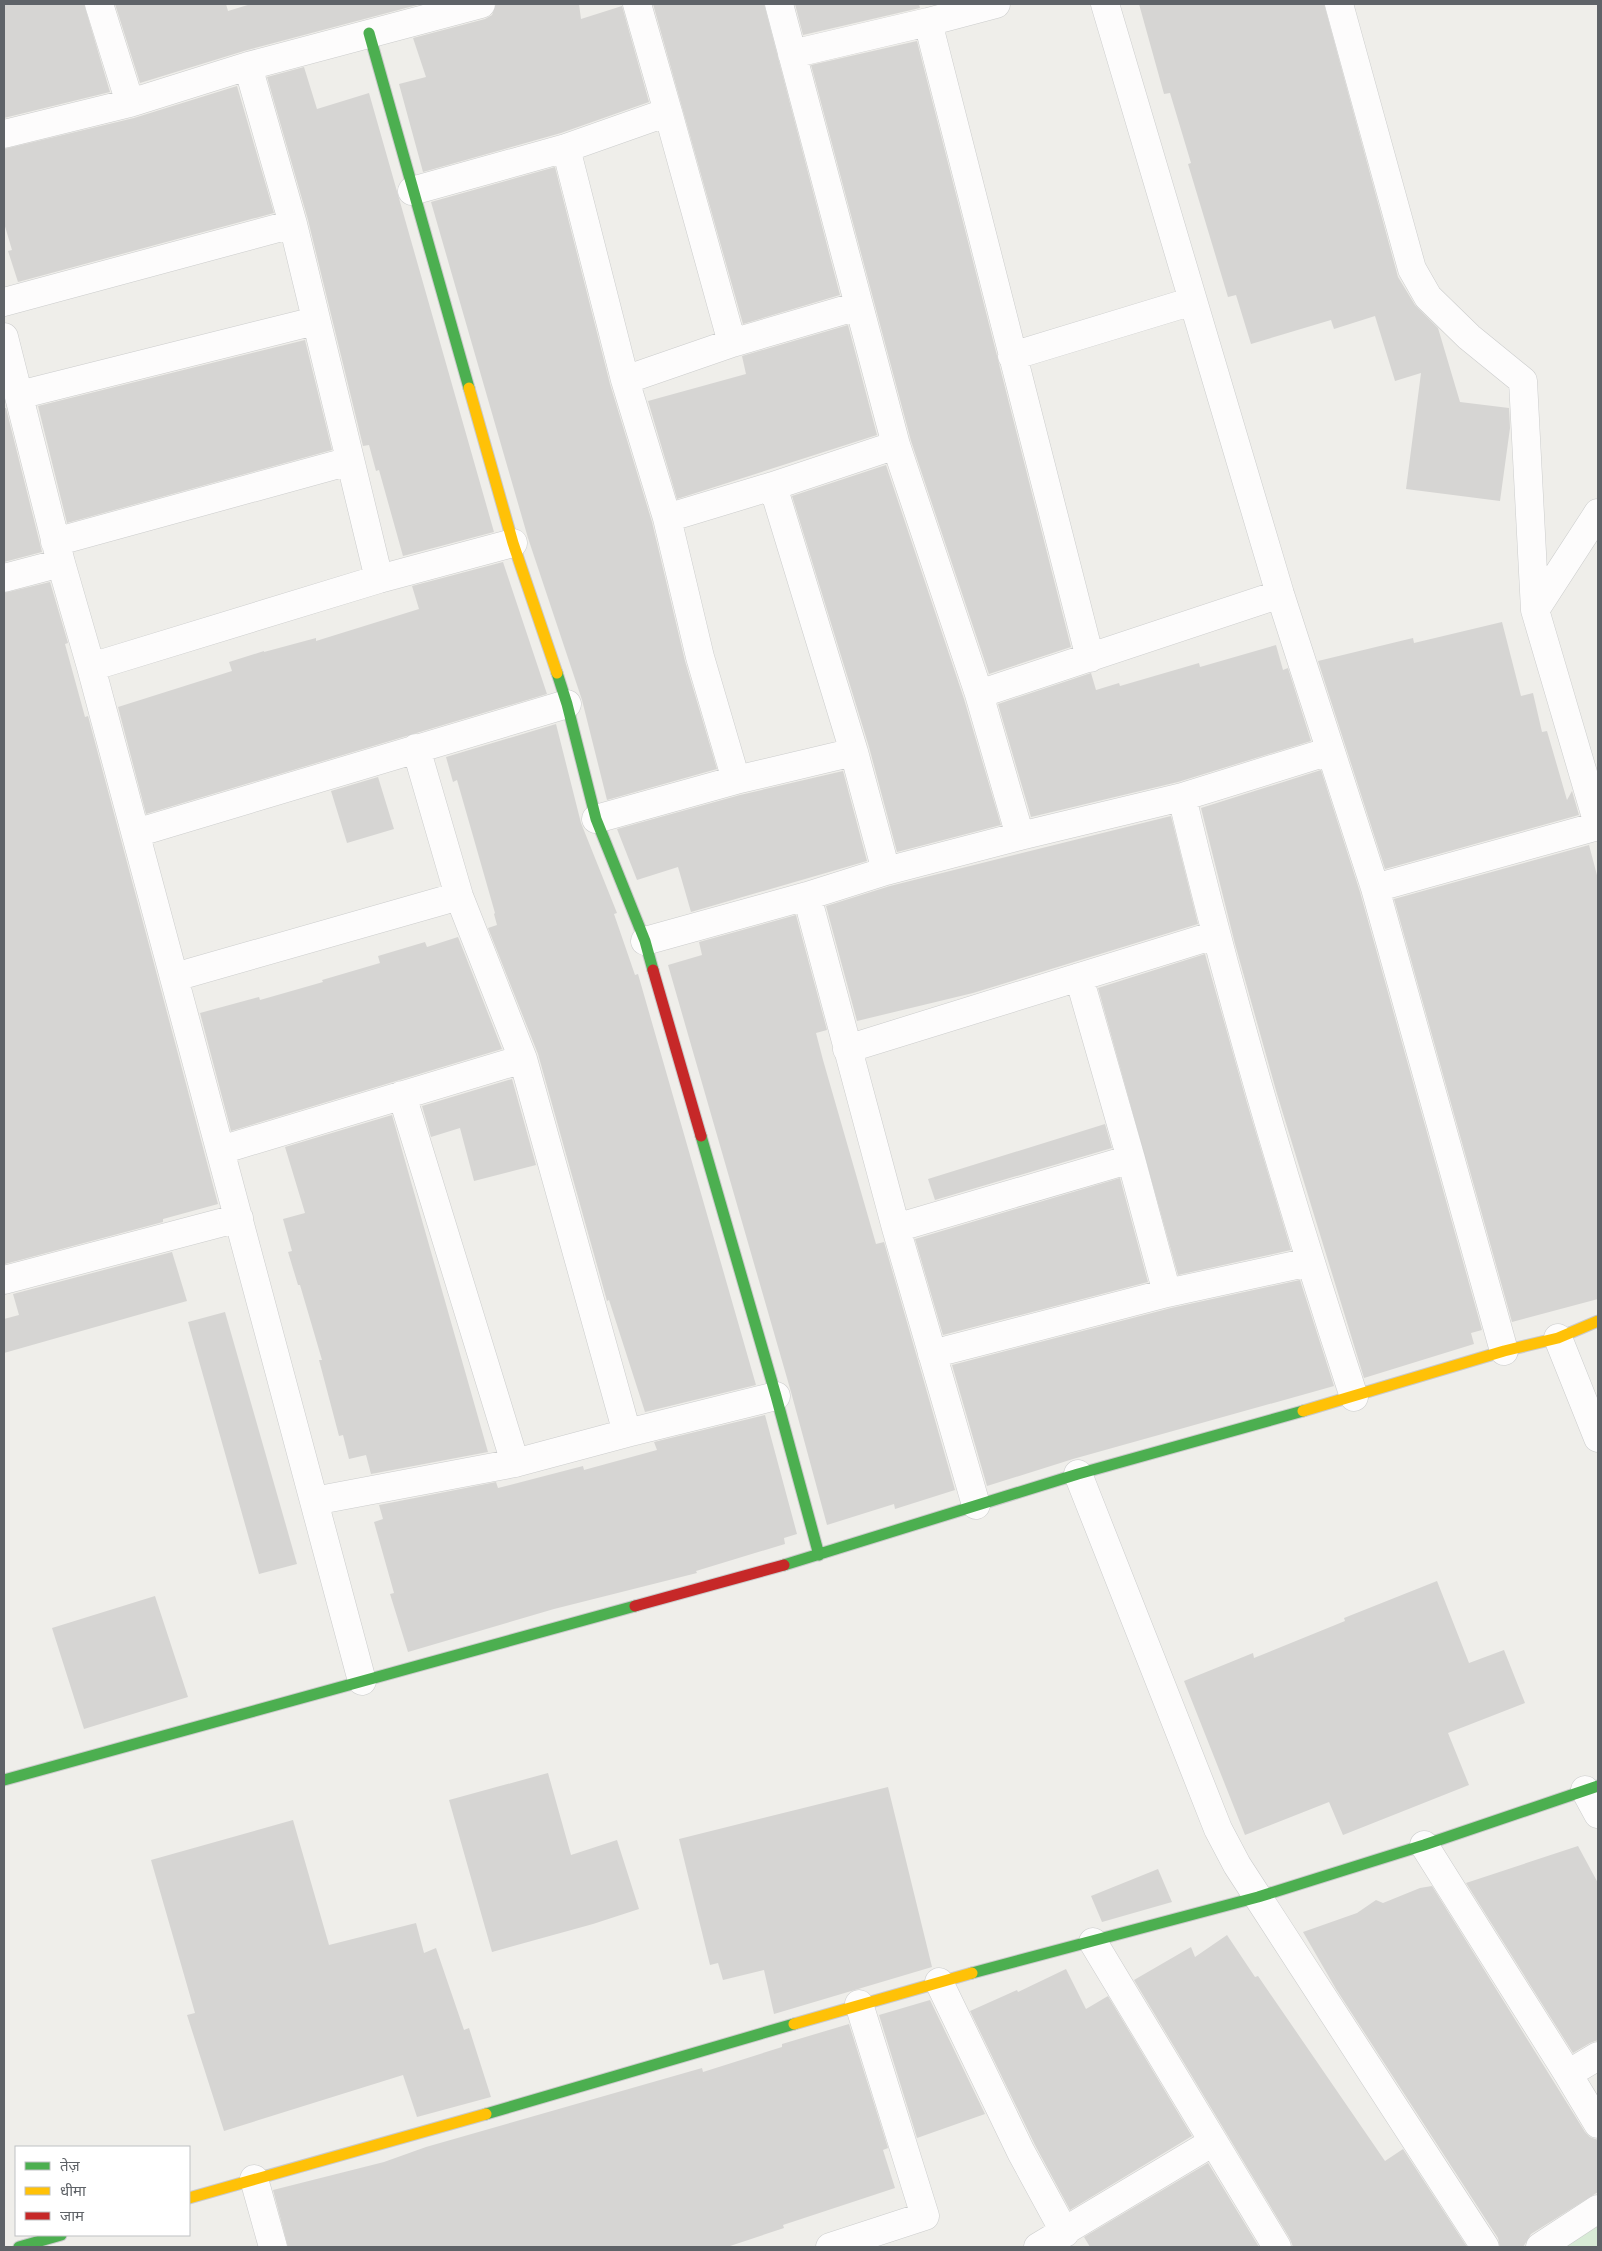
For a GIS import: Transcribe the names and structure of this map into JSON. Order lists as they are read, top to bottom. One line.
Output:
{"legend":["तेज़","धीमा","जाम"]}
